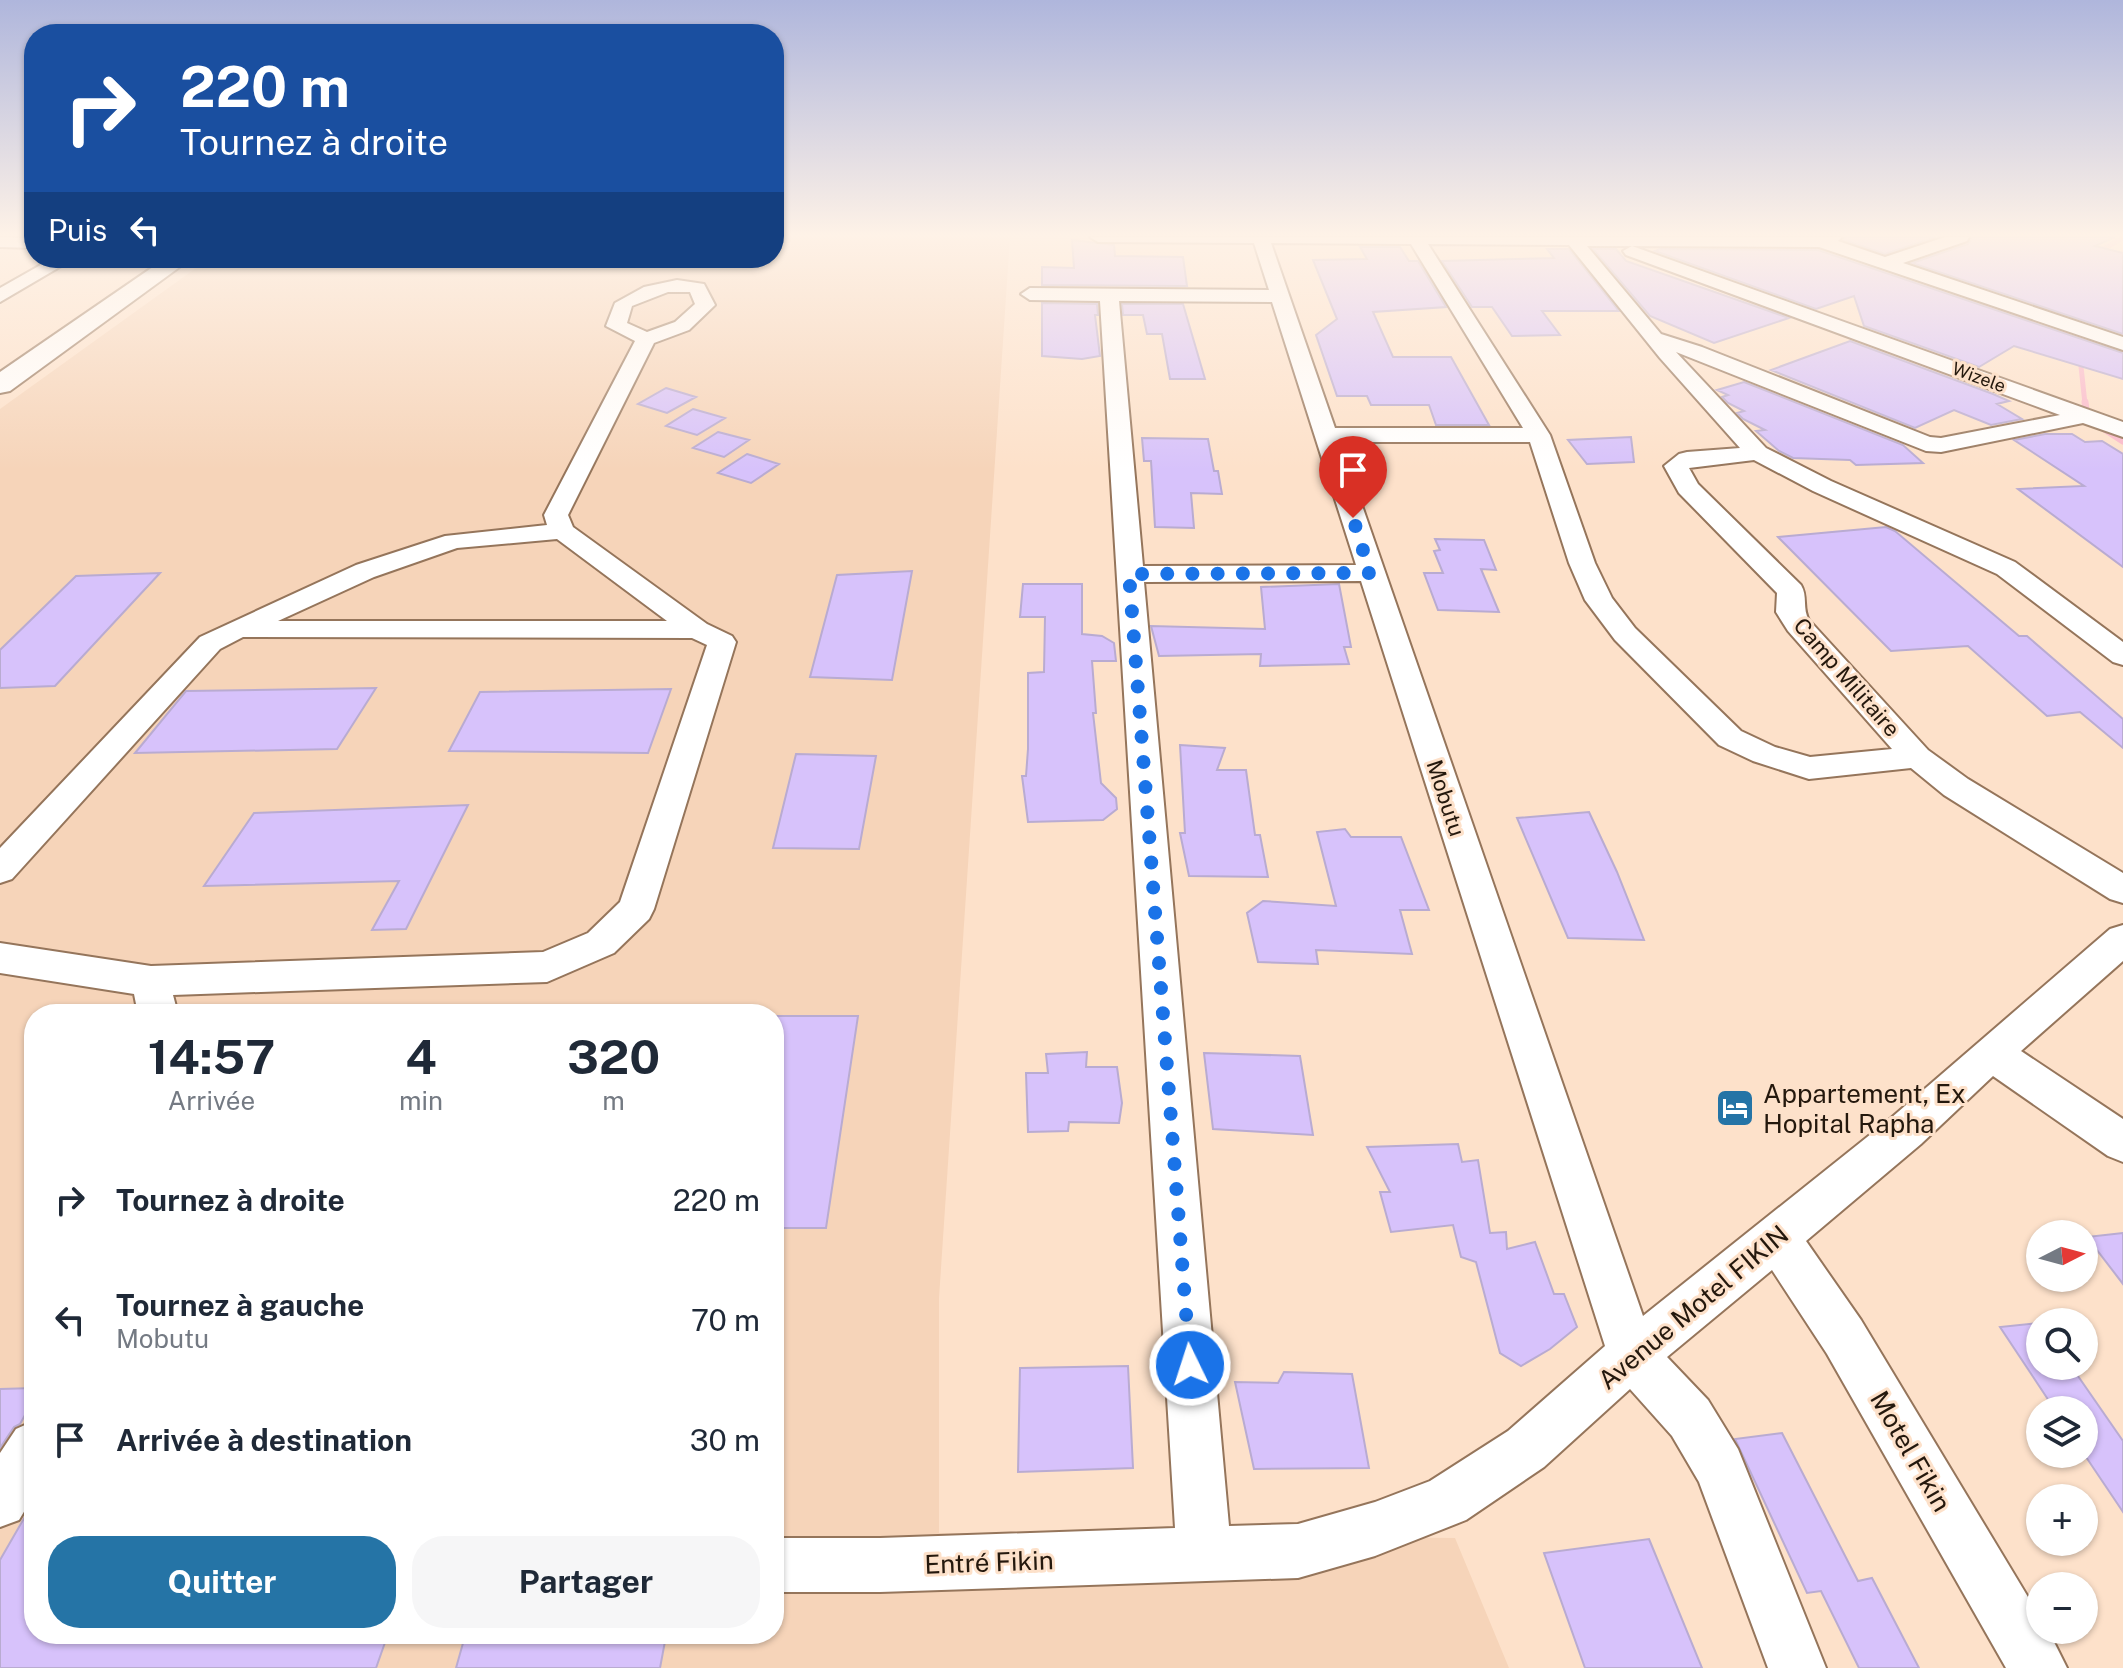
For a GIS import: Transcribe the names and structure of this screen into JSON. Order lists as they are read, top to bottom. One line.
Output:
{"streets":{"street":["Wizele","Camp Militaire","Mobutu","Avenue Motel FIKIN","Motel Fikin","Entré Fikin"]},"crossings":[["Mobutu","Avenue Motel FIKIN"],["Avenue Motel FIKIN","Motel Fikin"],["Avenue Motel FIKIN","Entré Fikin"]],"places":{"hotel":["Appartement, Ex Hopital Rapha"]},"north":"right","page":{"turn":["220 m","Tournez à droite"],"then":"Puis","eta":["14:57","Arrivée","4","min","320","m"],"list":[{"name":"Tournez à droite","value":"220 m"},{"name":"Tournez à gauche","note":"Mobutu","value":"70 m"},{"name":"Arrivée à destination","value":"30 m"}],"map_buttons":["+","−"],"buttons":["Quitter","Partager"]}}
